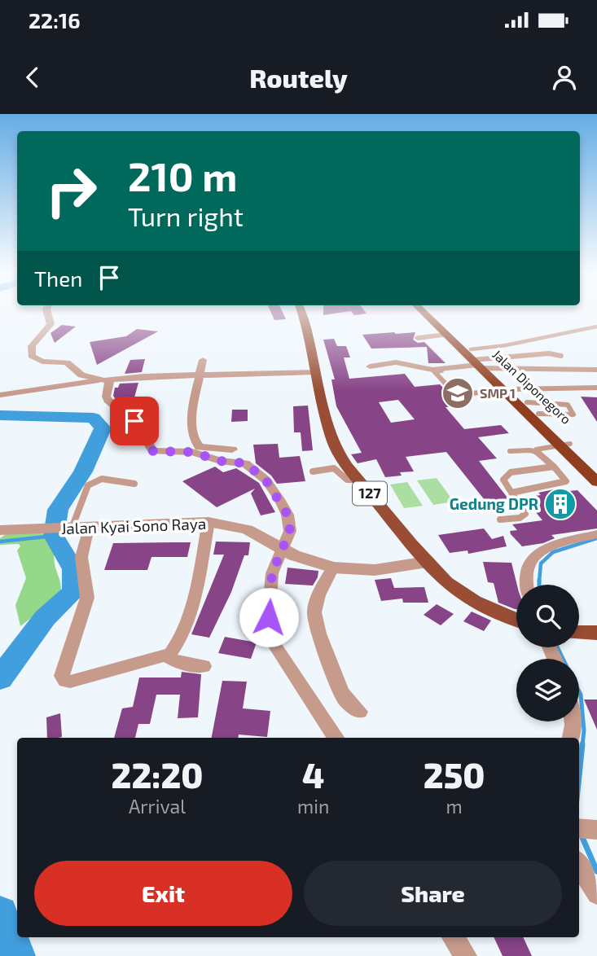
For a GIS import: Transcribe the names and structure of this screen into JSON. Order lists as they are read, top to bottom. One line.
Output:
{"streets":{"highway":["Jalan Diponegoro"],"main road":["127"],"street":["Jalan Kyai Sono Raya"]},"crossings":[["127","Jalan Kyai Sono Raya"]],"places":{"school or university":["SMP 1"],"building":["Gedung DPR"]},"page":{"status":"22:16","header":"Routely","turn":["210 m","Turn right"],"then":"Then","eta":["22:20","Arrival","4","min","250","m"],"buttons":["Exit","Share"]}}
